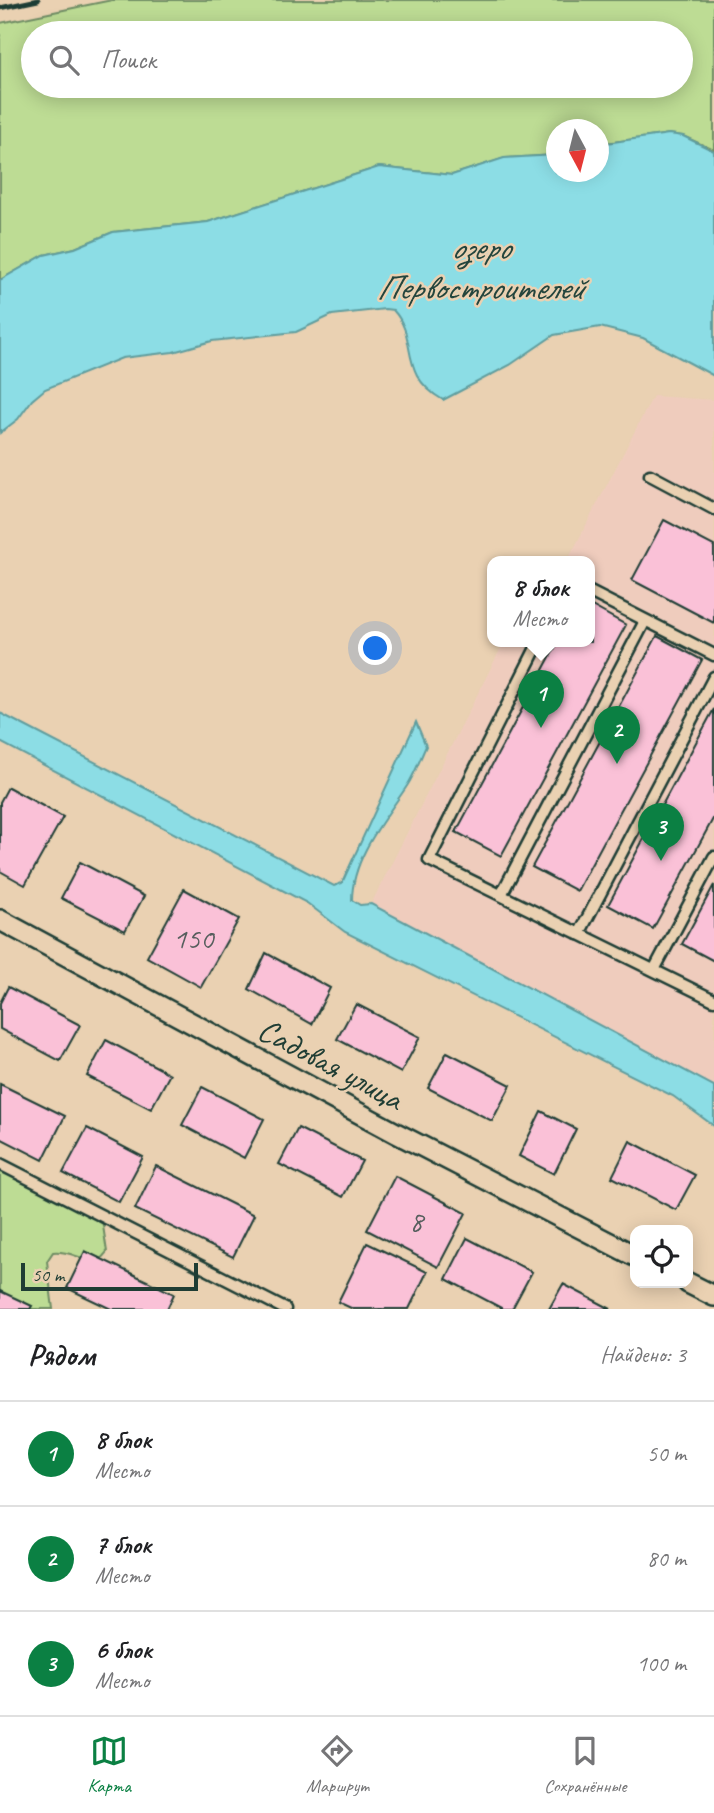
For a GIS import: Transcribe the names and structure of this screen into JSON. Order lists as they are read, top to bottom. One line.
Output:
{"streets":{"street":["Садовая улица"]},"water":["озеро Первостроителей"],"house_numbers":["150","8"],"scale_bar":"50 m","north":"bottom","page":{"search":"Поиск","popup":["8 блок","Место"],"pins":["1","2","3"],"scale":"50 m","heading":["Рядом","Найдено: 3"],"list":[{"mark":"1","name":"8 блок","note":"Место","value":"50 m"},{"mark":"2","name":"7 блок","note":"Место","value":"80 m"},{"mark":"3","name":"6 блок","note":"Место","value":"100 m"}],"nav":["Карта","Маршрут","Сохранённые"]}}
